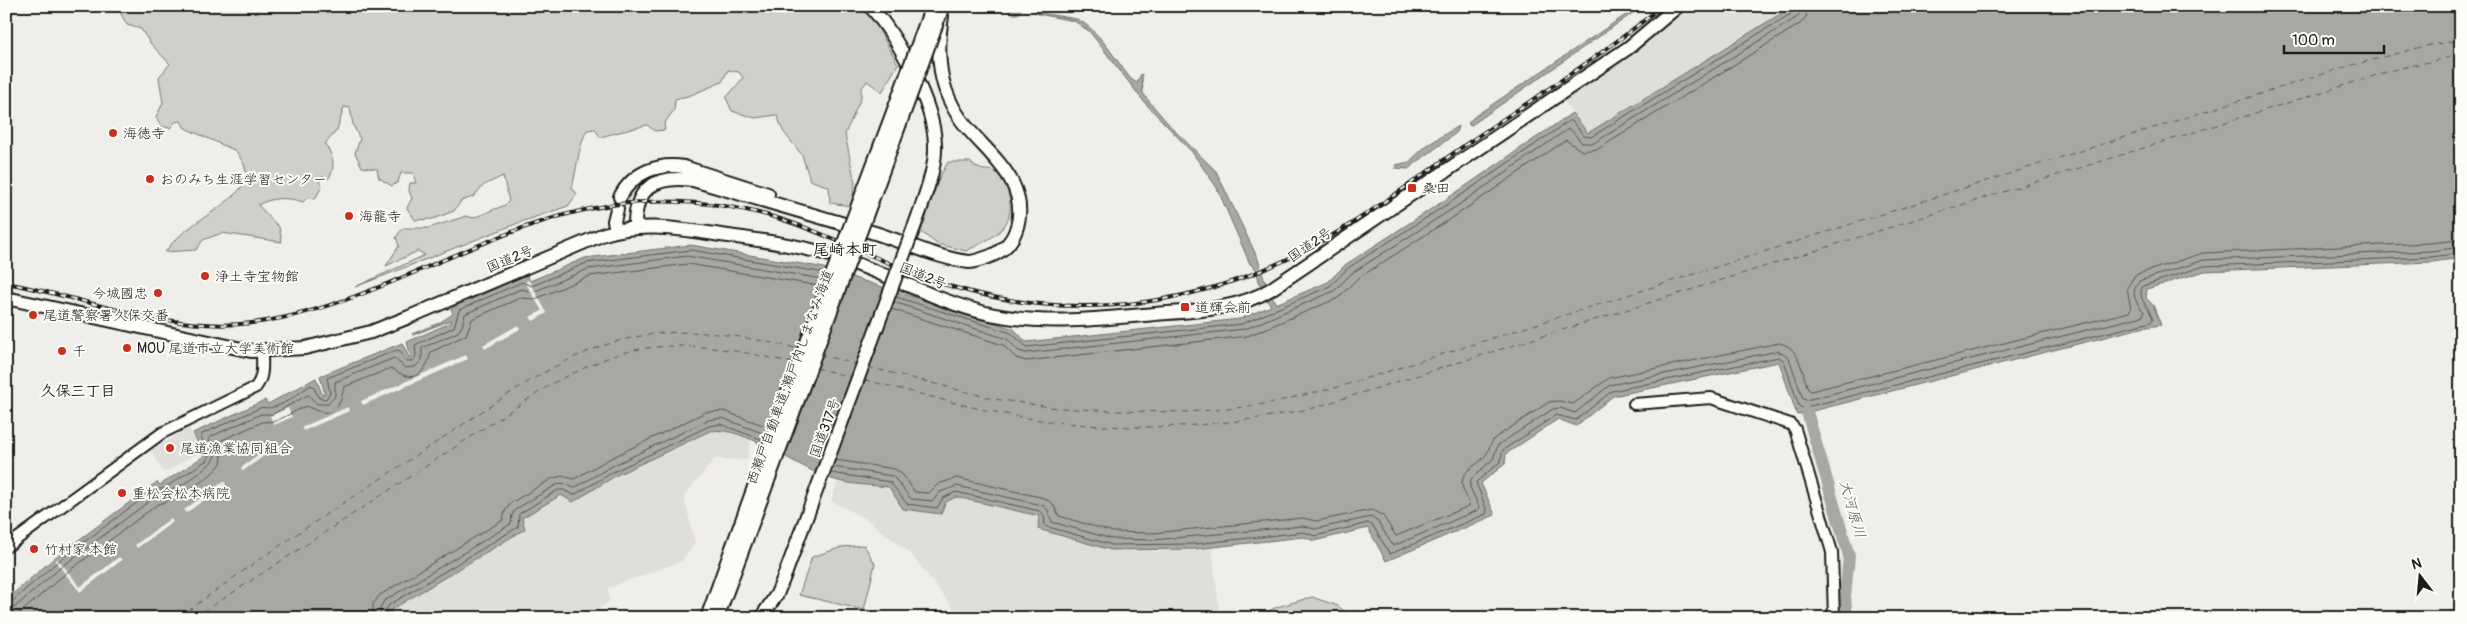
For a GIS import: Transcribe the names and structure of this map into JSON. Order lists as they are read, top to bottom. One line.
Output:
{"streets":{"highway":["国道2号","西瀬戸自動車道;瀬戸内しまなみ海道","国道317号"]},"districts":["尾崎本町","久保三丁目"],"water":["大河原川"],"places":{"other":["海徳寺","おのみち生涯学習センター","海龍寺","浄土寺宝物館","今城國忠","尾道警察署久保交番","MOU 尾道市立大学美術館","千","尾道漁業協同組合","重松会松本病院","竹村家 本館"],"transit":["桑田","道輝会前"]},"scale_bar":"100 m","north":"top"}
